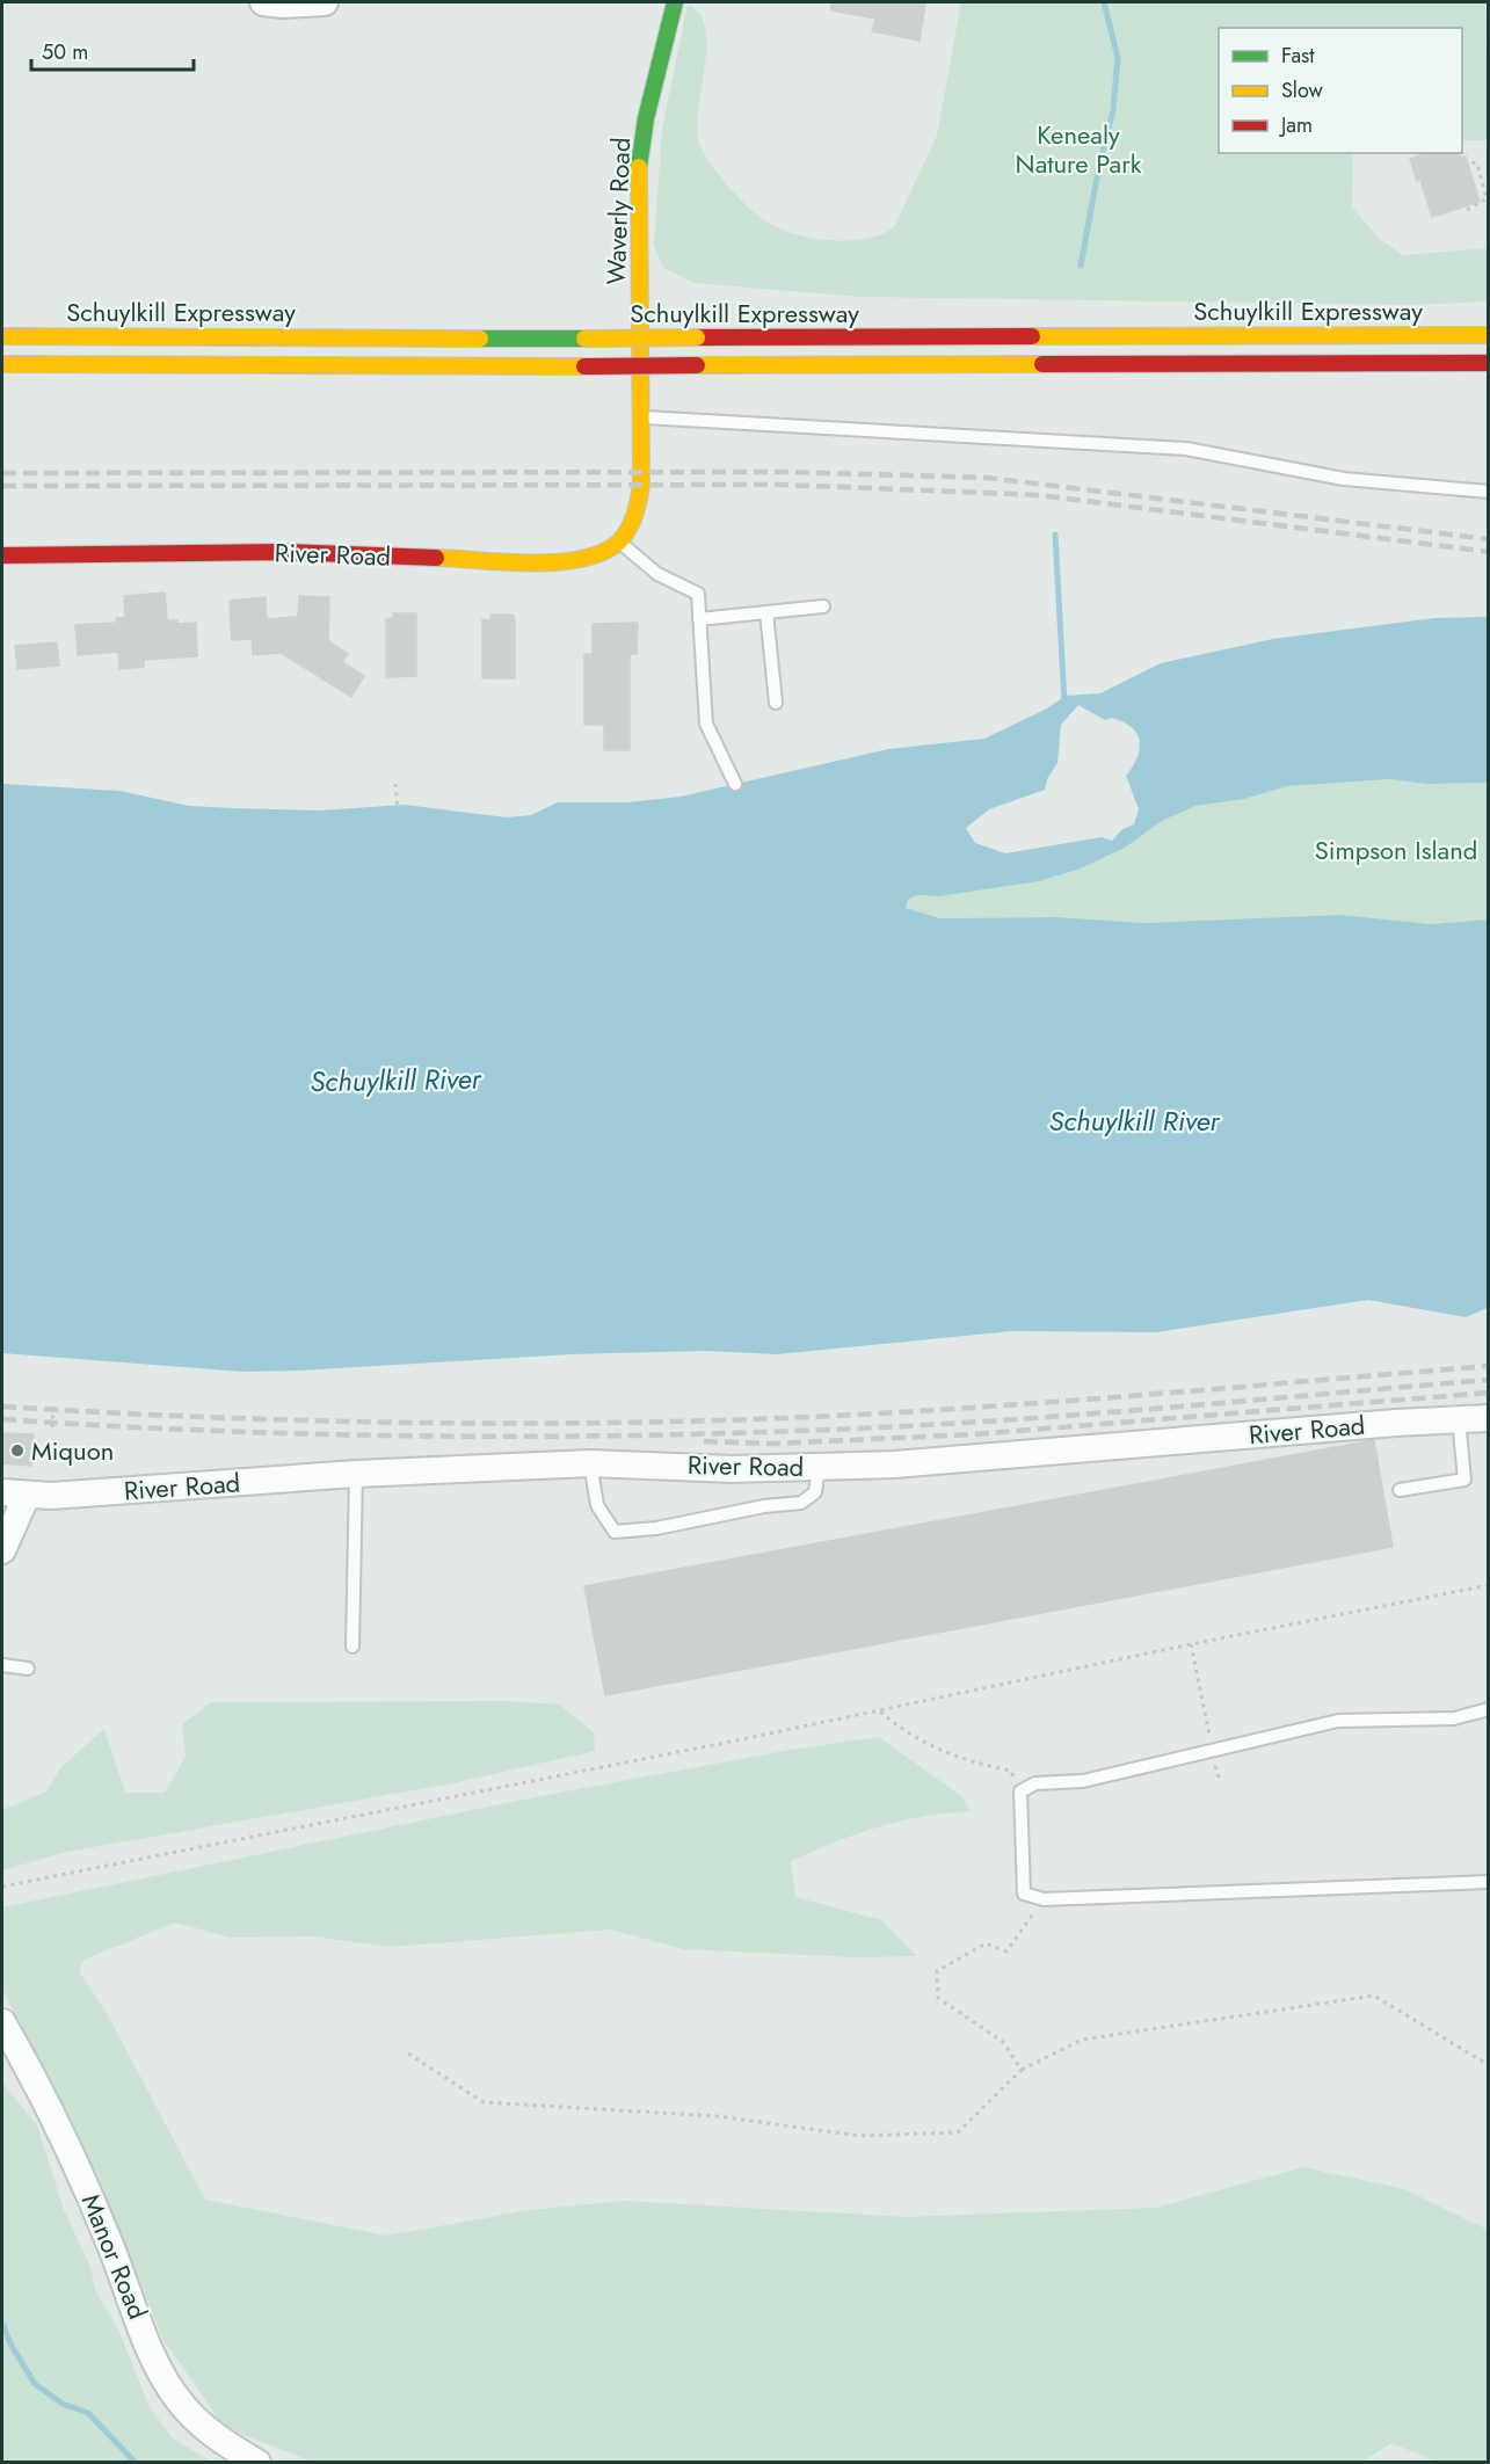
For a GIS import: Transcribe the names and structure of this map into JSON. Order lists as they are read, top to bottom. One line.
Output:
{"streets":{"main road":["Waverly Road","Schuylkill Expressway","River Road"],"street":["Manor Road"]},"crossings":[["Waverly Road","River Road"]],"water":["Schuylkill River"],"parks":["Kenealy Nature Park","Simpson Island"],"places":["Miquon"],"legend":["Fast","Slow","Jam"],"scale_bar":"50 m"}
